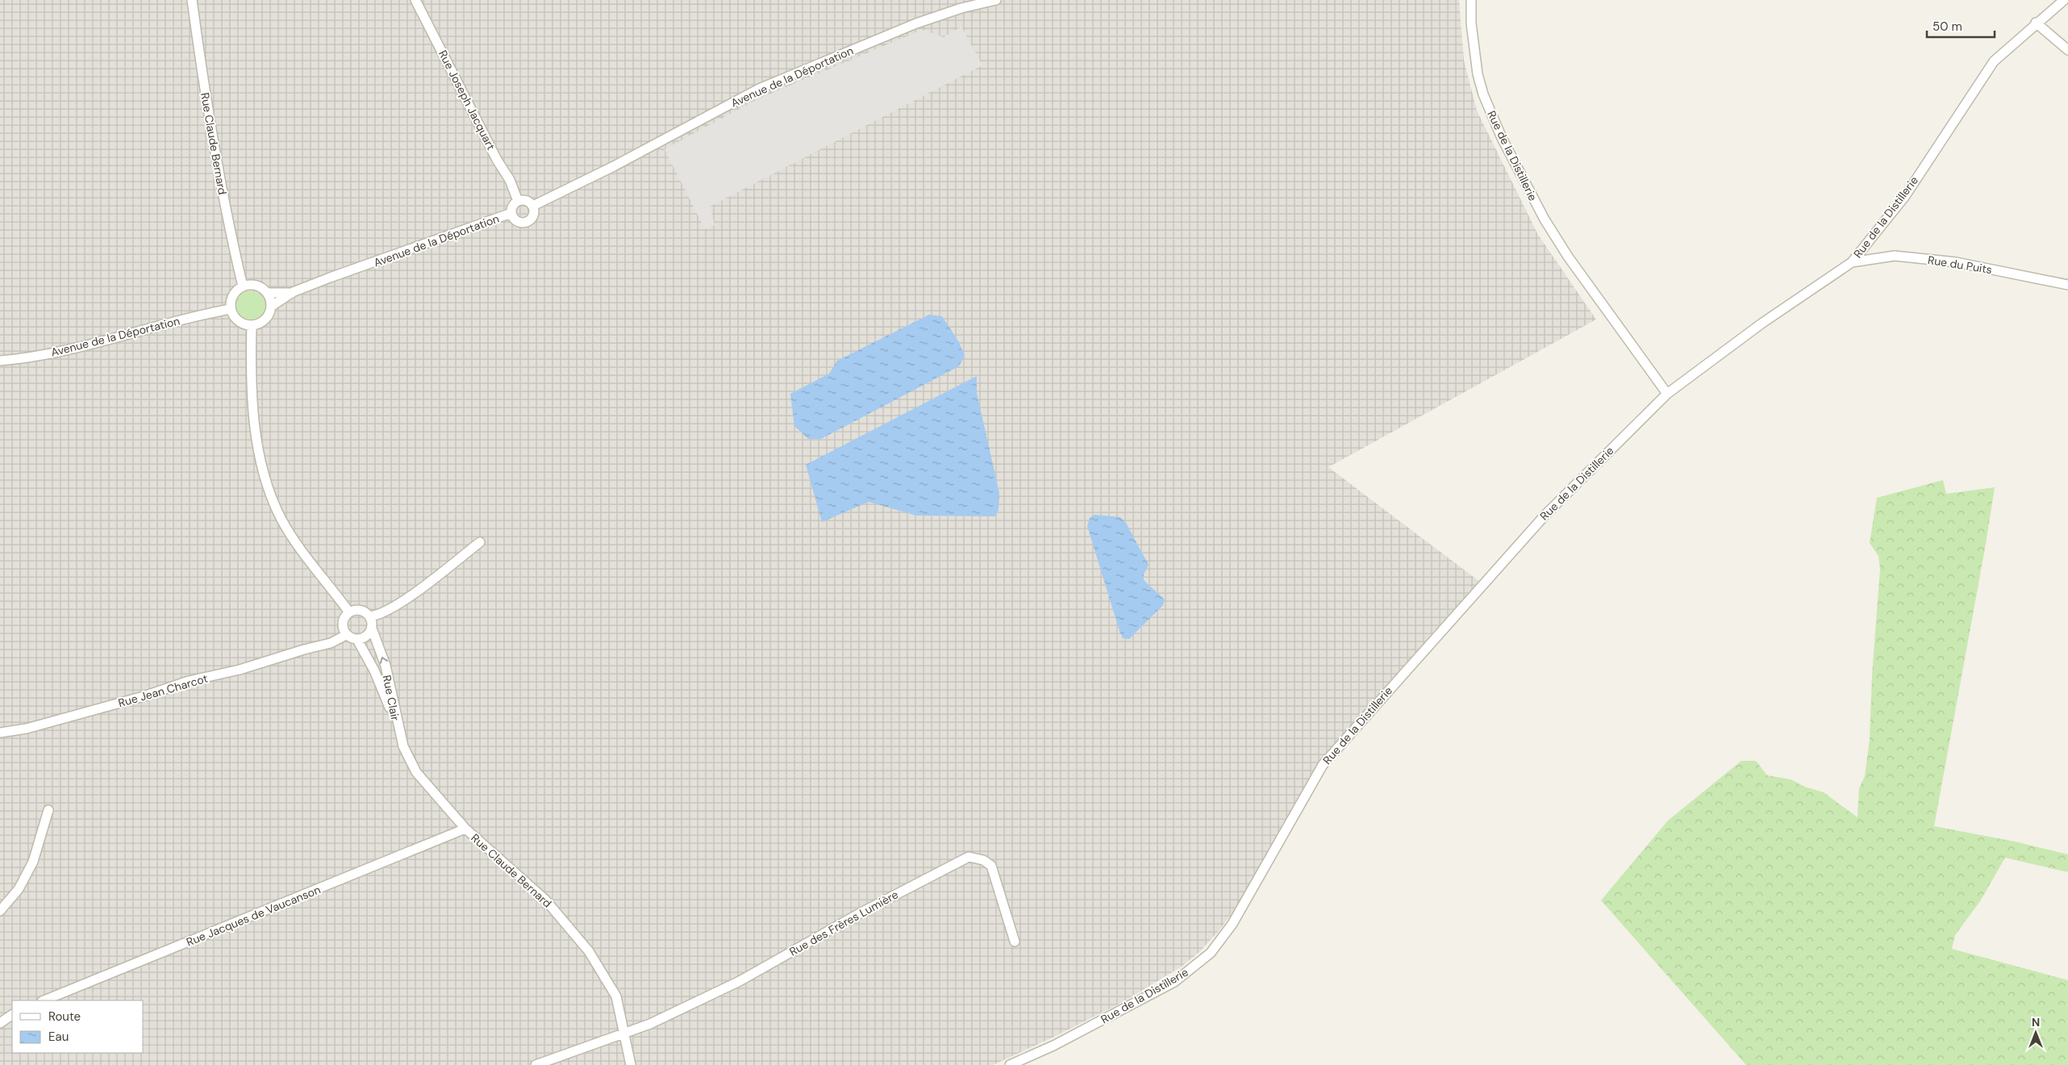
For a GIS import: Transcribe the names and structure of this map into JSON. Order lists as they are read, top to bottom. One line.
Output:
{"streets":{"street":["Avenue de la Déportation","Rue Joseph Jacquart","Rue Claude Bernard","Rue de la Distillerie","Rue du Puits","Rue Jean Charcot","Rue Clair","Rue Jacques de Vaucanson","Rue des Frères Lumière"]},"crossings":[["Avenue de la Déportation","Rue Joseph Jacquart"],["Avenue de la Déportation","Rue Claude Bernard"],["Rue Claude Bernard","Rue Clair"],["Rue Claude Bernard","Rue Jacques de Vaucanson"],["Rue Claude Bernard","Rue des Frères Lumière"],["Rue de la Distillerie","Rue du Puits"],["Rue Jean Charcot","Rue Clair"]],"legend":["Route","Eau"],"scale_bar":"50 m","north":"top"}
